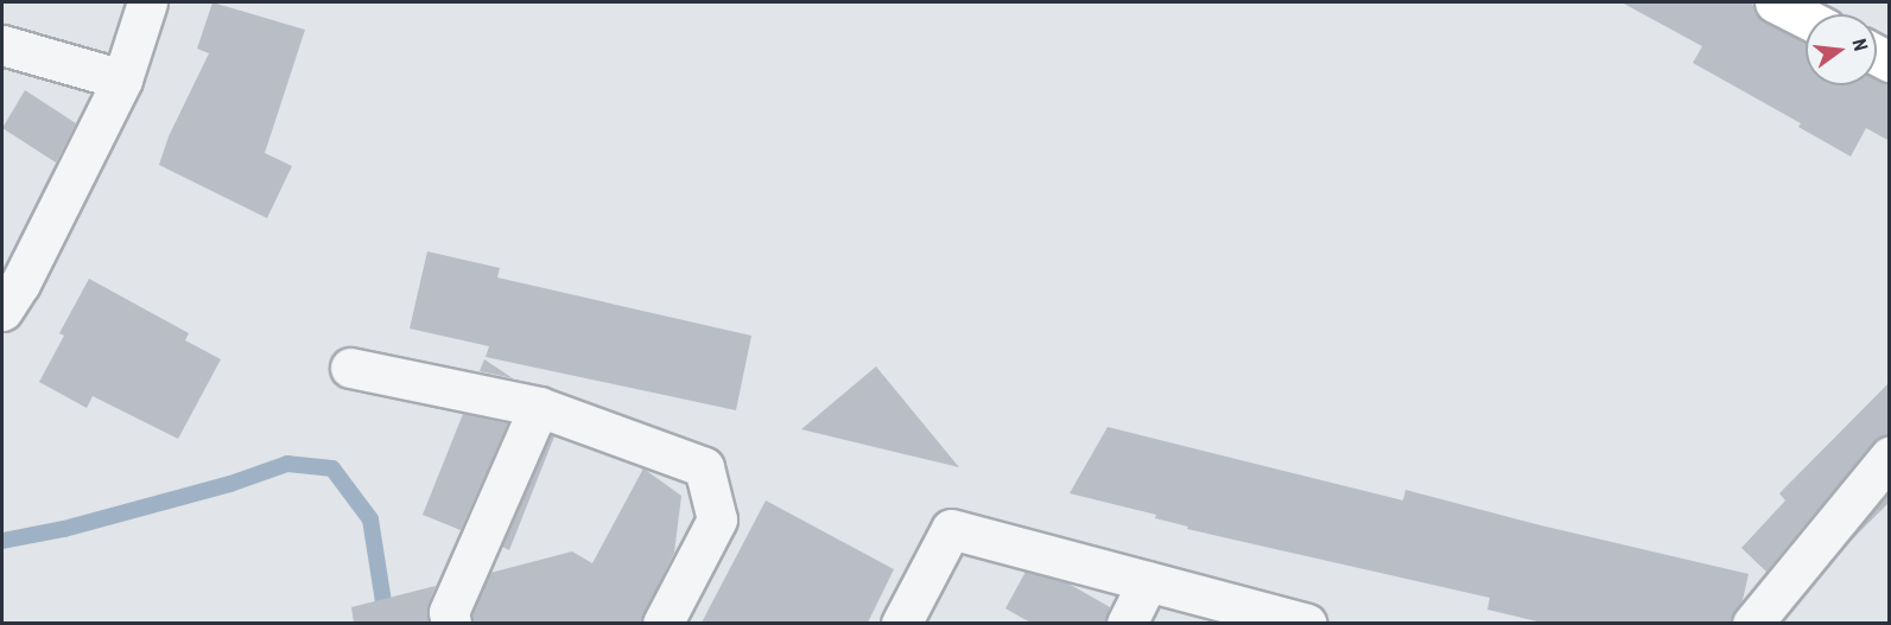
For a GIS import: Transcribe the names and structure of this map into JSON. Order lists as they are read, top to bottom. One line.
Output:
{"north":"right"}
